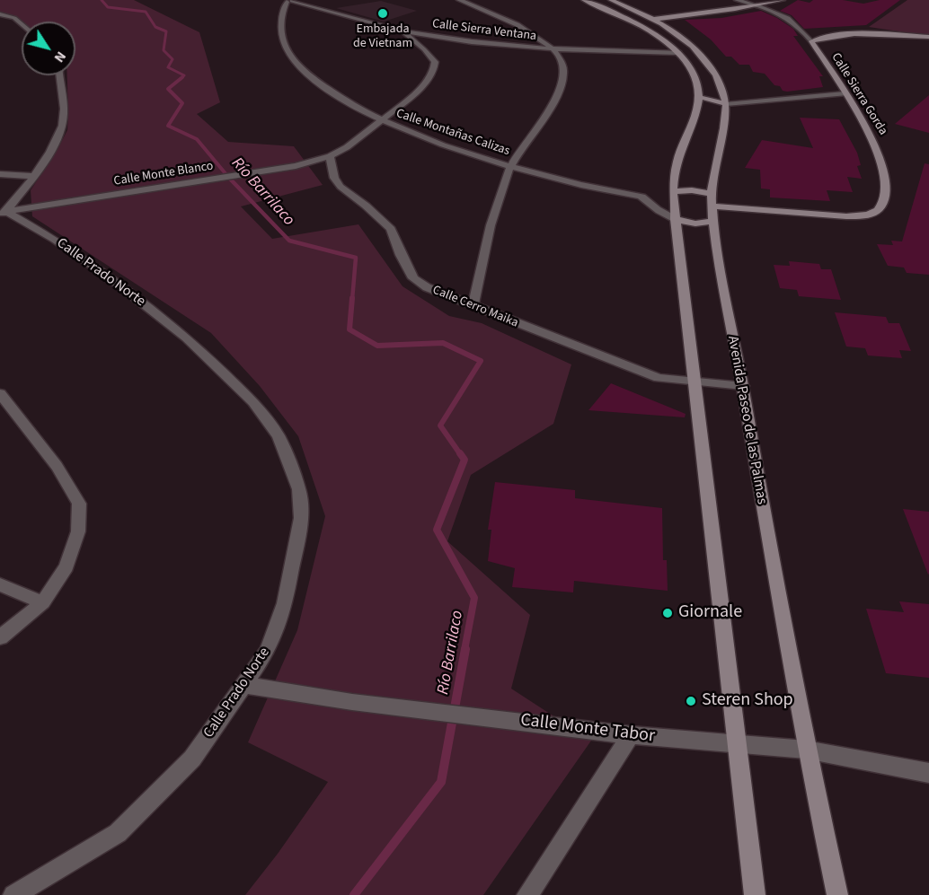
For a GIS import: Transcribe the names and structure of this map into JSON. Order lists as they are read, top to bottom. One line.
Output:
{"streets":{"main road":["Calle Sierra Gorda","Avenida Paseo de las Palmas"],"street":["Calle Sierra Ventana","Calle Montañas Calizas","Calle Monte Blanco","Calle Prado Norte","Calle Cerro Maika","Calle Monte Tabor"]},"crossings":[["Calle Sierra Ventana","Calle Montañas Calizas"],["Calle Sierra Gorda","Avenida Paseo de las Palmas"],["Calle Monte Blanco","Calle Prado Norte"],["Calle Monte Blanco","Calle Cerro Maika"],["Calle Prado Norte","Calle Monte Tabor"],["Calle Cerro Maika","Avenida Paseo de las Palmas"],["Avenida Paseo de las Palmas","Calle Monte Tabor"]],"water":["Río Barrilaco"],"places":["Embajada de Vietnam","Giornale","Steren Shop"],"north":"bottom right"}
